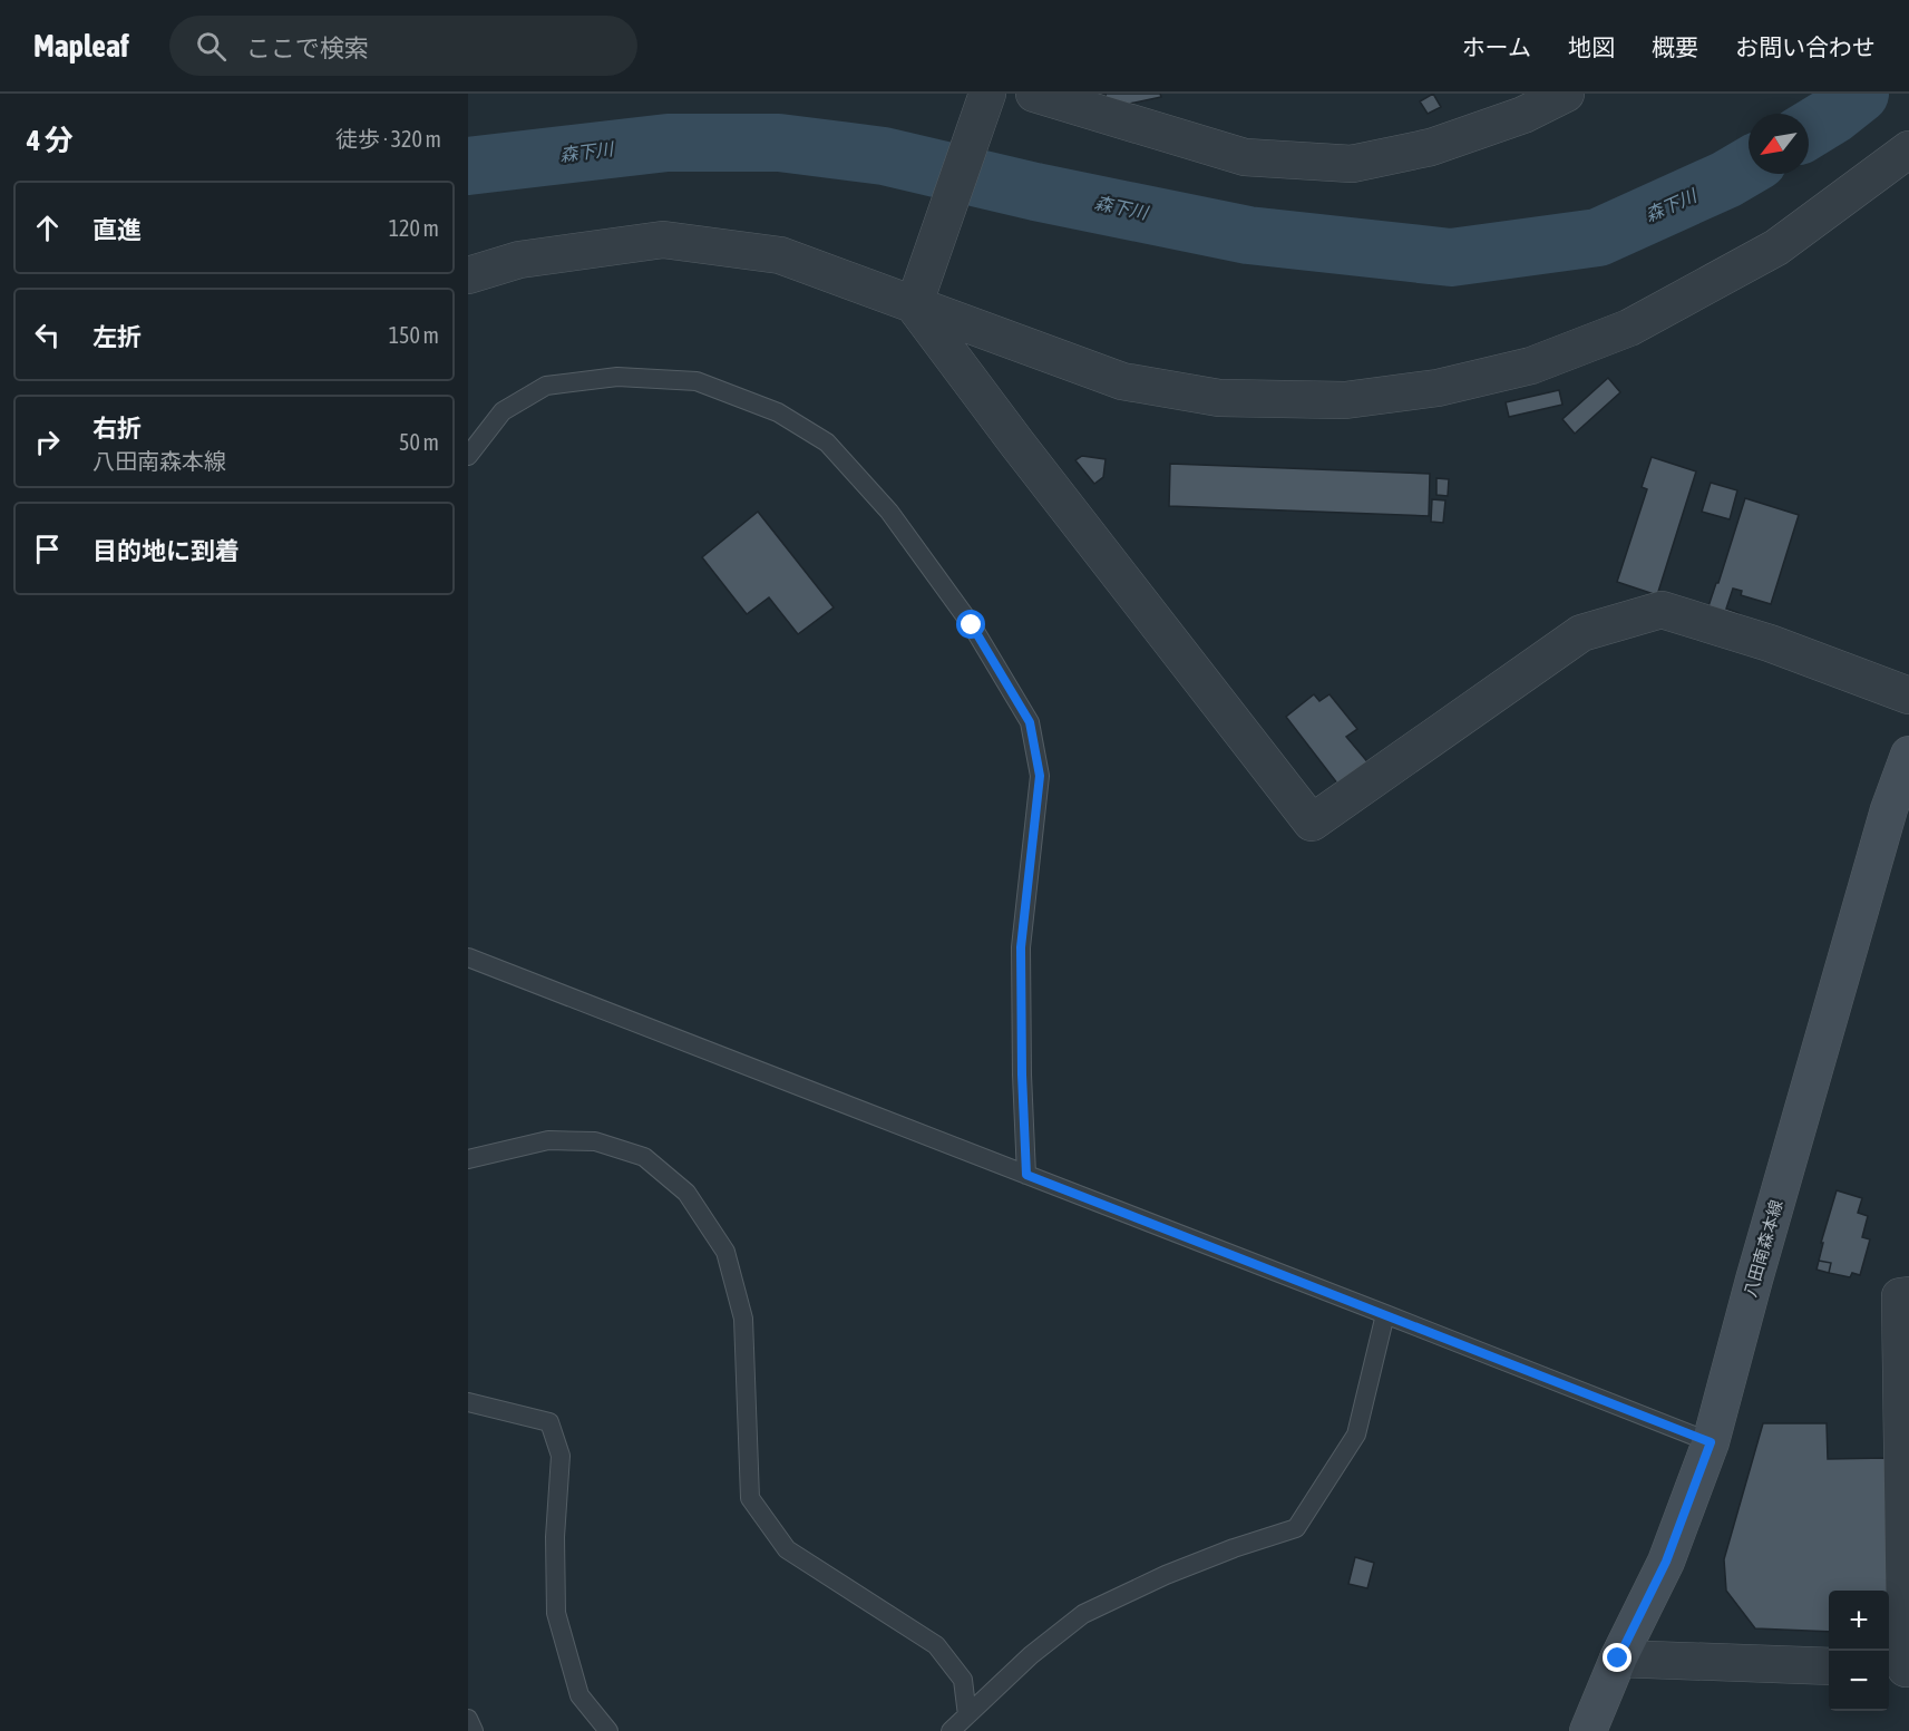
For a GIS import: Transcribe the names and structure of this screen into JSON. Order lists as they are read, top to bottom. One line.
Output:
{"streets":{"main road":["八田南森本線"]},"water":["森下川"],"north":"bottom left","page":{"header":"Mapleaf","search":"ここで検索","nav":["ホーム","地図","概要","お問い合わせ"],"heading":["4 分","徒歩 · 320 m"],"list":[["直進","120 m"],["左折","150 m"],["右折","八田南森本線","50 m"],"目的地に到着"],"map_buttons":["+","−"]}}
